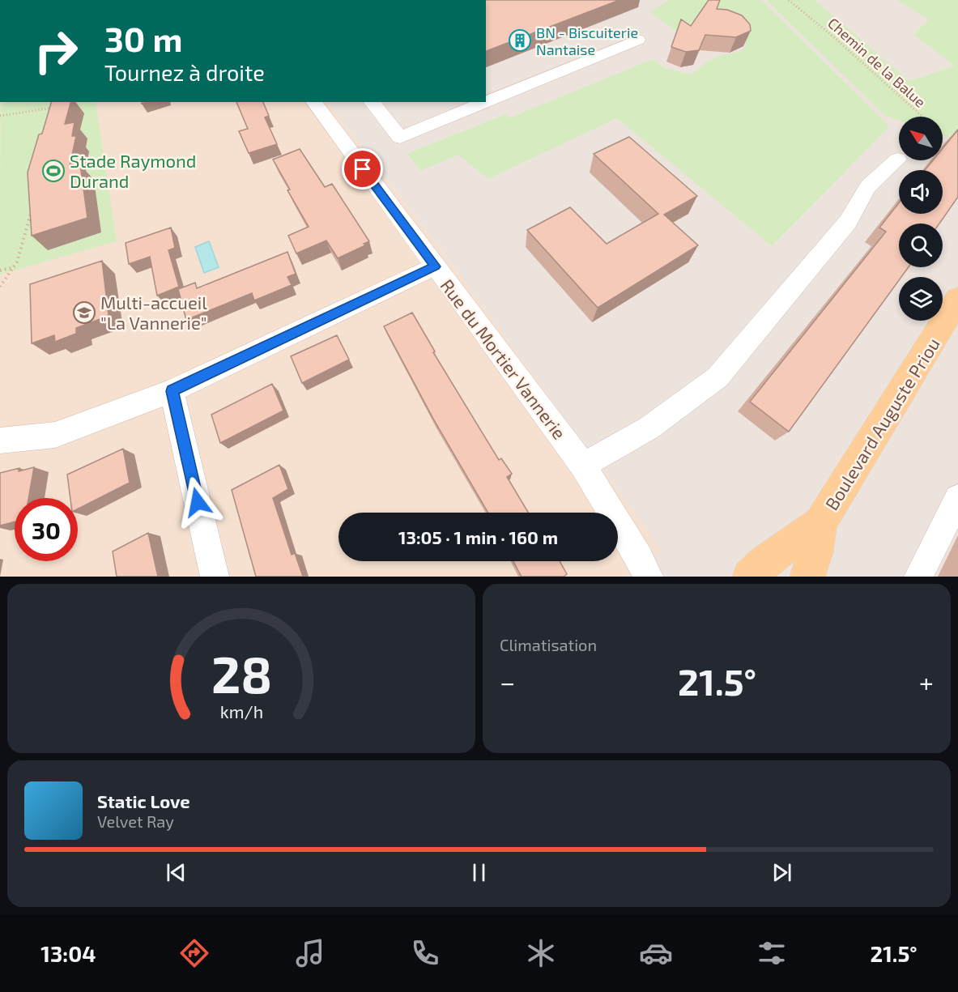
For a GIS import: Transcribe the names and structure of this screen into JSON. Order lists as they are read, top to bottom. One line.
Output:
{"streets":{"main road":["Boulevard Auguste Priou"],"street":["Rue du Mortier Vannerie"],"path":["Chemin de la Balue"]},"places":{"building":["BN - Biscuiterie Nantaise"],"sports":["Stade Raymond Durand"],"school or university":["Multi-accueil \"La Vannerie\""]},"north":"top left","page":{"turn":["30 m","Tournez à droite"],"limit":"30","trip":"13:05 · 1 min · 160 m","tile":"Climatisation","heat":["−","21.5°","+"],"song":["Static Love","Velvet Ray"],"tabs":["13:04","21.5°"],"gauge":["28","km/h"]}}
